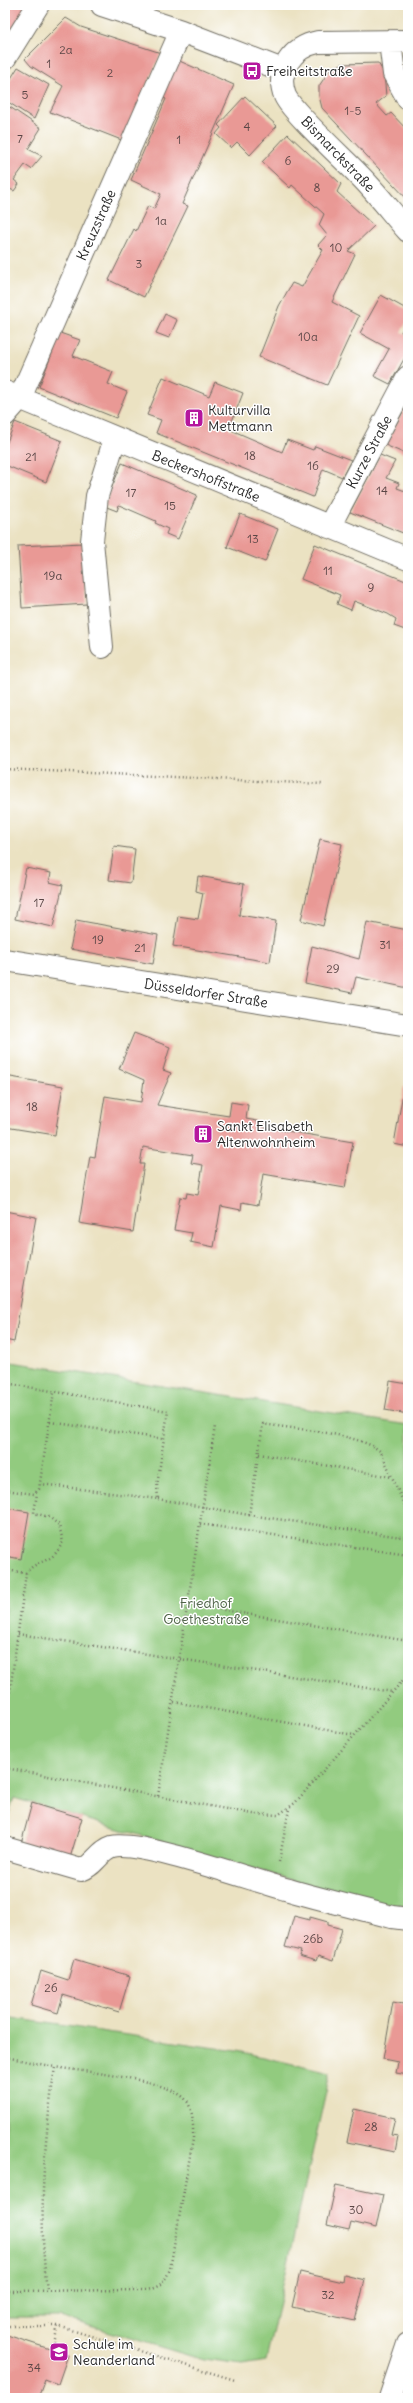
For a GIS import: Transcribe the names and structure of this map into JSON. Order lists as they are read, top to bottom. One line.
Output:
{"streets":{"street":["Bismarckstraße","Kreuzstraße","Kurze Straße","Beckershoffstraße","Düsseldorfer Straße"]},"crossings":[["Kreuzstraße","Beckershoffstraße"],["Kurze Straße","Beckershoffstraße"]],"parks":["Friedhof Goethestraße"],"places":{"bus stop":["Freiheitstraße"],"building":["Kulturvilla Mettmann","Sankt Elisabeth Altenwohnheim"],"school or university":["Schule im Neanderland"]},"house_numbers":["2a","1","2","5","1-5","4","7","1","6","8","1a","10","3","10a","18","21","16","14","17","15","13","11","19a","9","17","19","31","21","29","18","26b","26","28","30","32","34"]}
